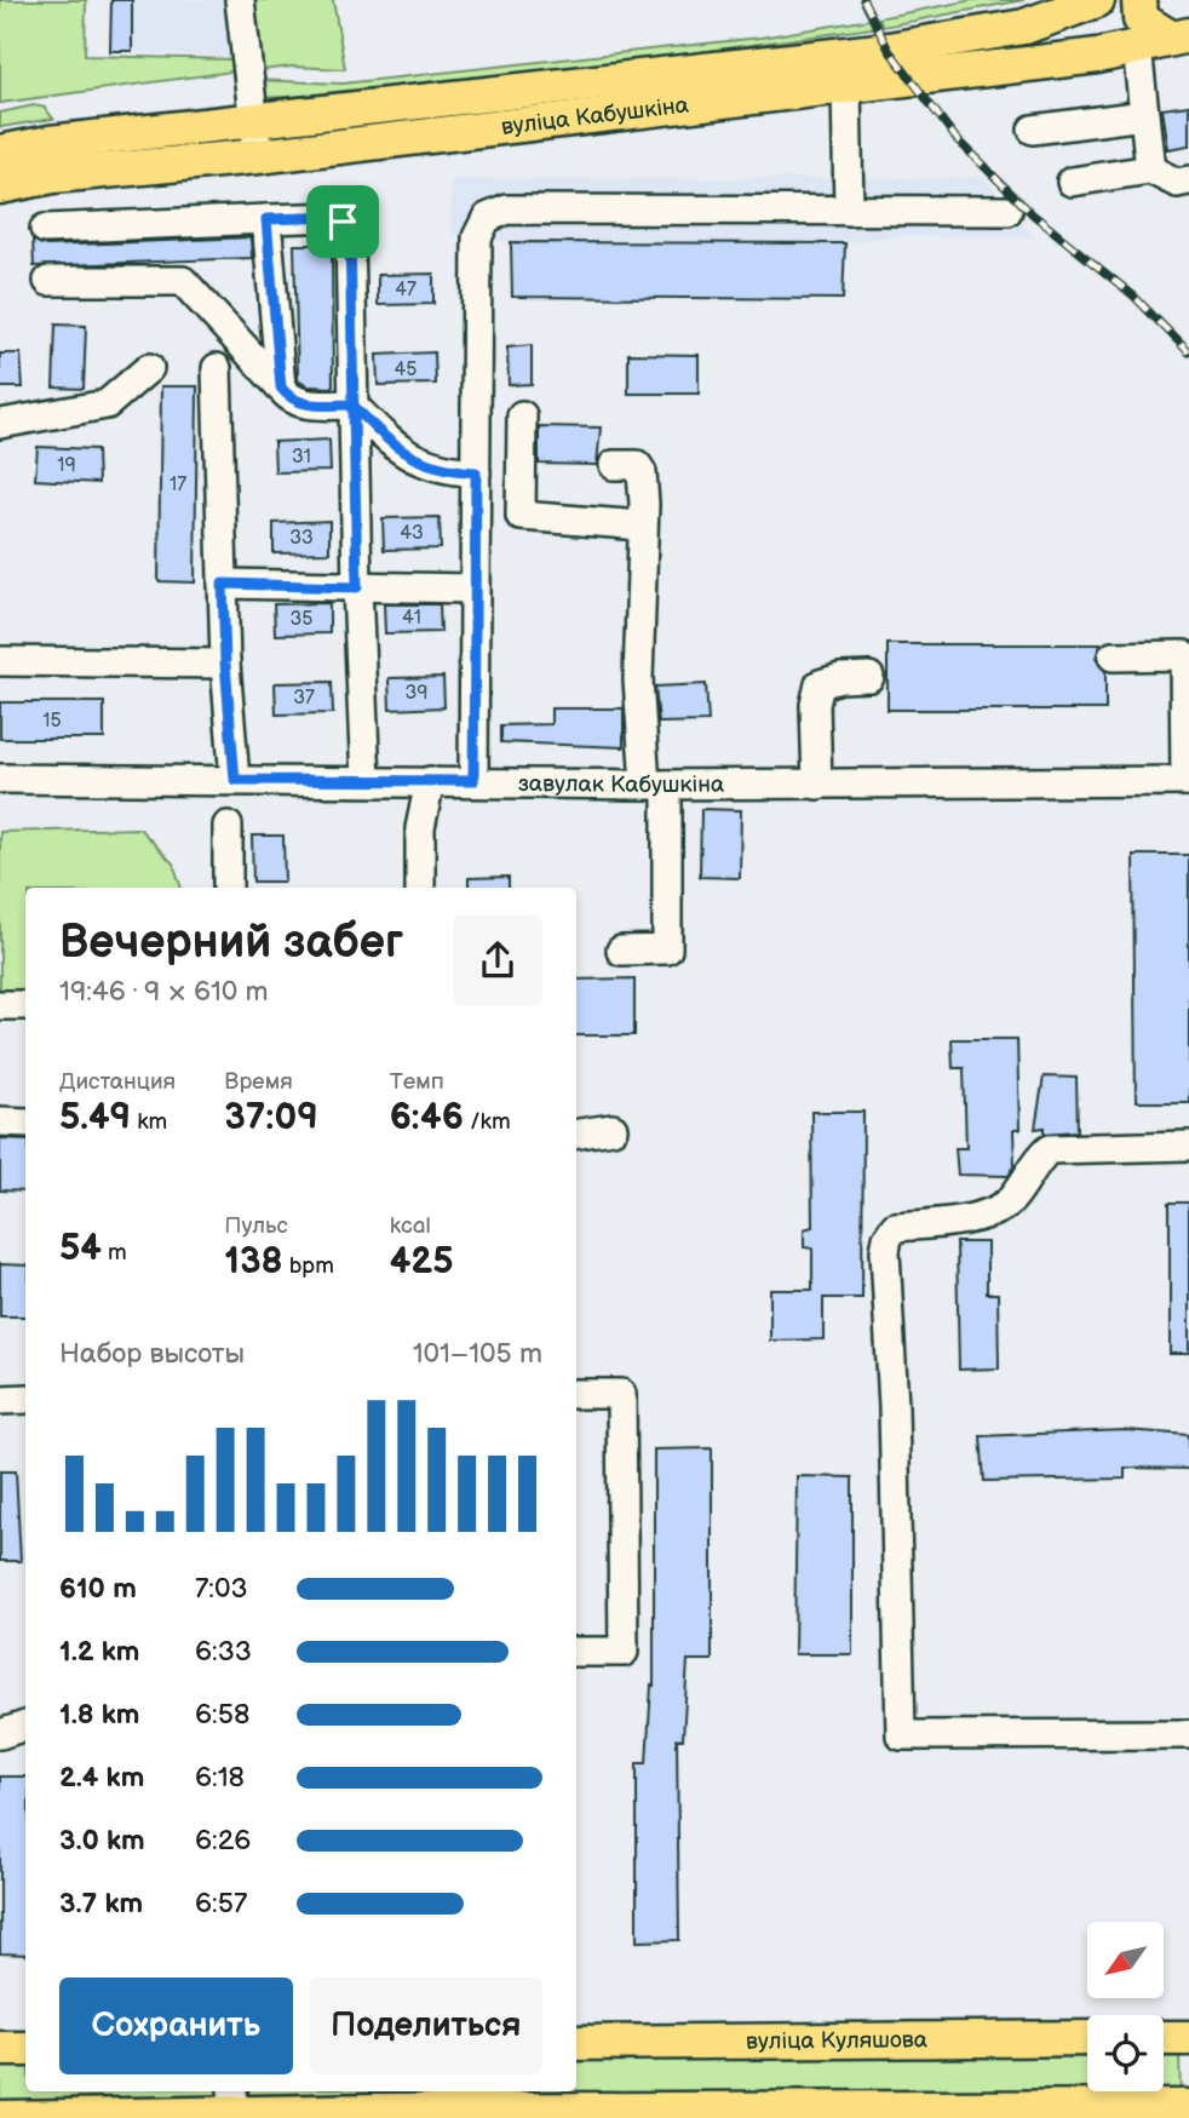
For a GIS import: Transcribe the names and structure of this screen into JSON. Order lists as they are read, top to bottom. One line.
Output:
{"streets":{"main road":["вуліца Кабушкіна","вуліца Куляшова"],"street":["завулак Кабушкіна"]},"house_numbers":["47","45","31","19","17","43","33","41","35","39","37","15"],"north":"bottom left","page":{"heading":["Вечерний забег","19:46 · 9 × 610 m"],"stats":[["Дистанция","5.49 km"],["Время","37:09"],["Темп","6:46 /km"],["54 m"],["Пульс","138 bpm"],["kcal","425"]],"chart":["Набор высоты","101–105 m"],"list":[{"name":"610 m","note":"7:03"},{"name":"1.2 km","note":"6:33"},{"name":"1.8 km","note":"6:58"},{"name":"2.4 km","note":"6:18"},{"name":"3.0 km","note":"6:26"},{"name":"3.7 km","note":"6:57"}],"buttons":["Сохранить","Поделиться"]}}
